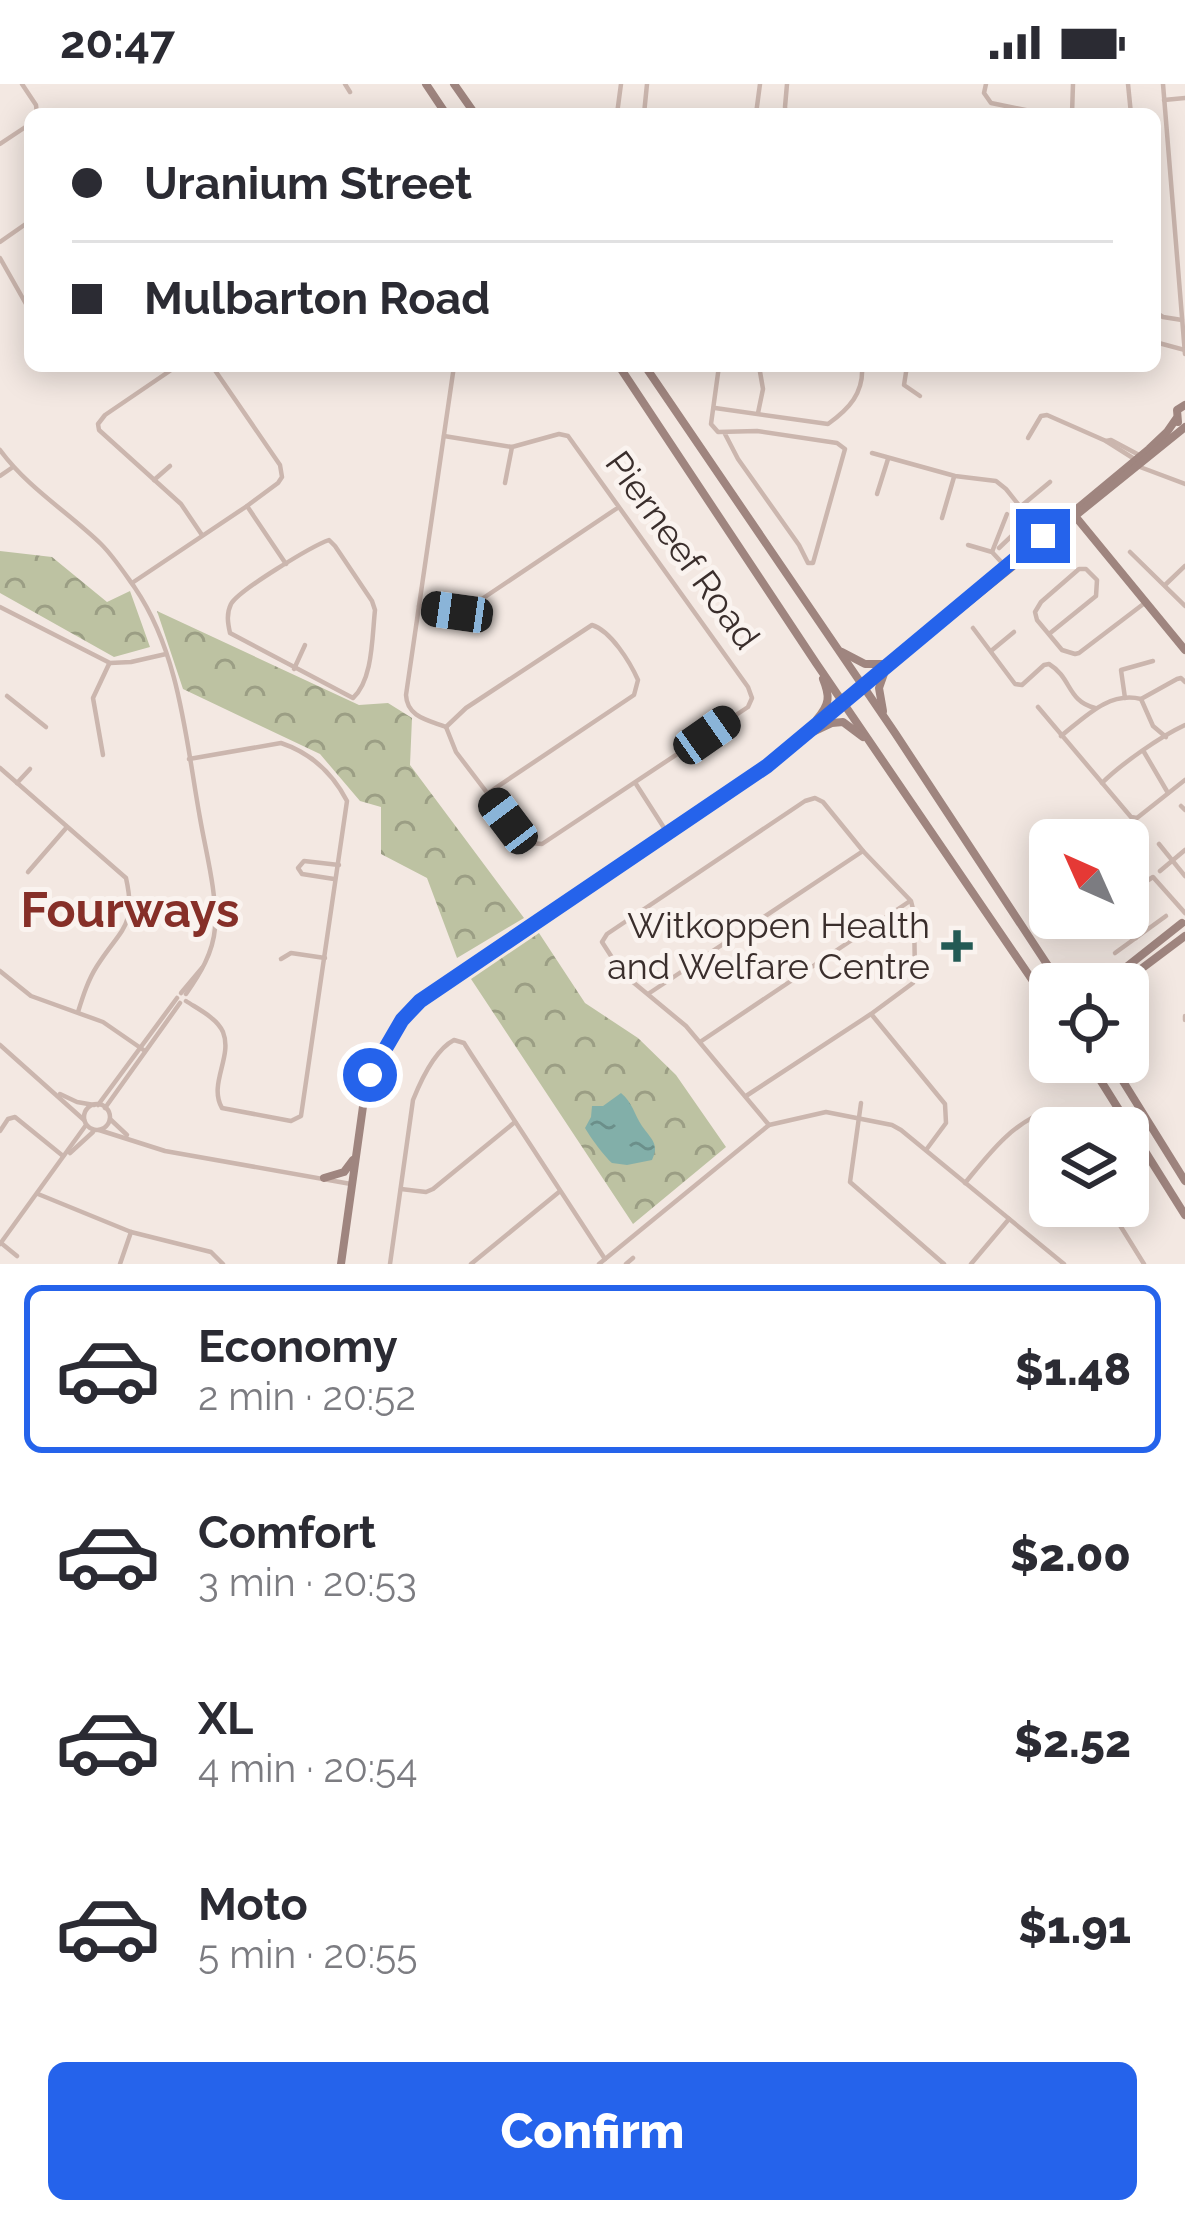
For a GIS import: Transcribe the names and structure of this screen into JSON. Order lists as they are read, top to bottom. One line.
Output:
{"streets":{"street":["Pierneef Road"]},"districts":["Fourways"],"places":{"health":["Witkoppen Health and Welfare Centre"]},"north":"top left","page":{"status":"20:47","banner":["Uranium Street","Mulbarton Road"],"list":[{"name":"Economy","note":"2 min · 20:52","value":"$1.48"},{"name":"Comfort","note":"3 min · 20:53","value":"$2.00"},{"name":"XL","note":"4 min · 20:54","value":"$2.52"},{"name":"Moto","note":"5 min · 20:55","value":"$1.91"}],"buttons":"Confirm"}}
